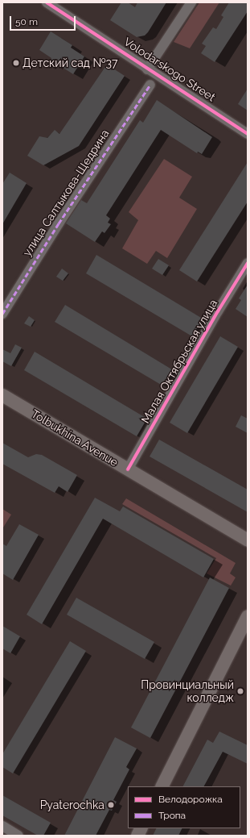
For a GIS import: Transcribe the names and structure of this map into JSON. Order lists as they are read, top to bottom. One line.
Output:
{"streets":{"main road":["Tolbukhina Avenue"],"street":["Volodarskogo Street","улица Салтыкова-Щедрина","Малая Октябрьская улица"]},"crossings":[["Малая Октябрьская улица","Tolbukhina Avenue"]],"places":["Детский сад №37","Провинциальный колледж","Pyaterochka"],"legend":["Велодорожка","Тропа"],"scale_bar":"50 m"}
